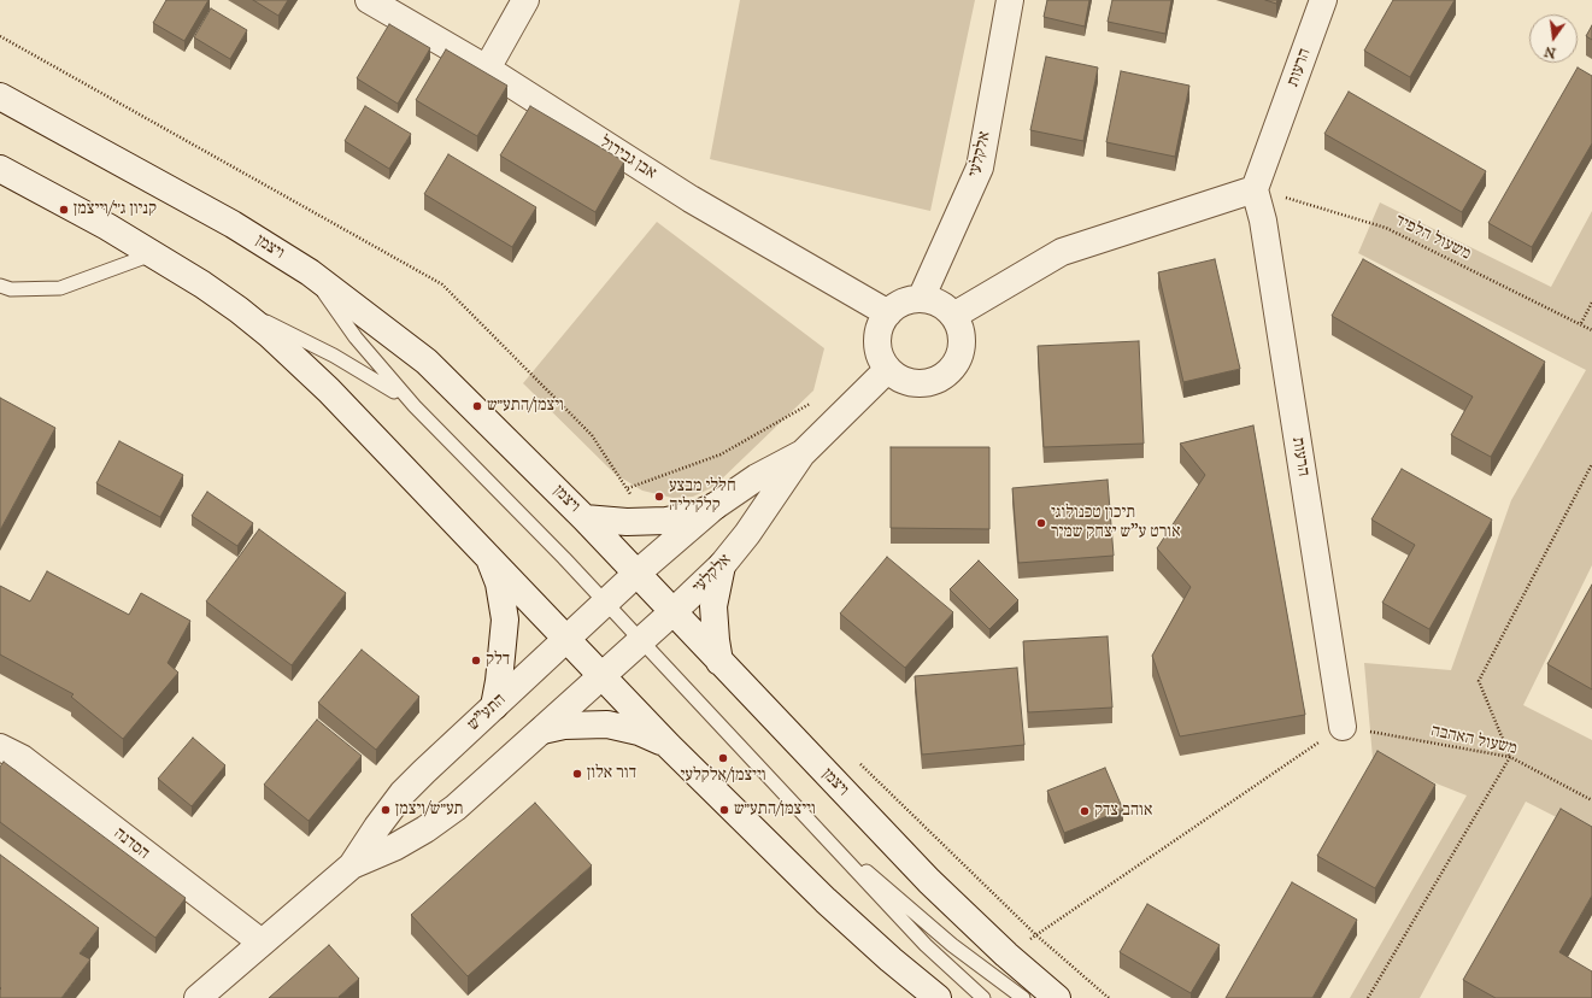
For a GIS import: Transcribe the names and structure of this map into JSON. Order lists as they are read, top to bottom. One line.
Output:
{"streets":{"street":["הרעות","אלקלעי","אבן גבירול","ויצמן","התע\"ש","הסדנה"],"path":["משעול הלפיד","משעול האהבה"]},"crossings":[["הרעות","משעול הלפיד"],["הרעות","משעול האהבה"],["אלקלעי","אבן גבירול"],["אלקלעי","ויצמן"],["אלקלעי","התע\"ש"],["ויצמן","התע\"ש"],["התע\"ש","הסדנה"]],"places":["קניון ג׳י/וייצמן","ויצמן/התע״ש","חללי מבצע קלקיליה","תיכון טכנולוגי אורט ע\"ש יצחק שמיר","דלק","וייצמן/אלקלעי","דור אלון","תע״ש/ויצמן","וייצמן/התע״ש","אוהב צדק"],"north":"bottom"}
